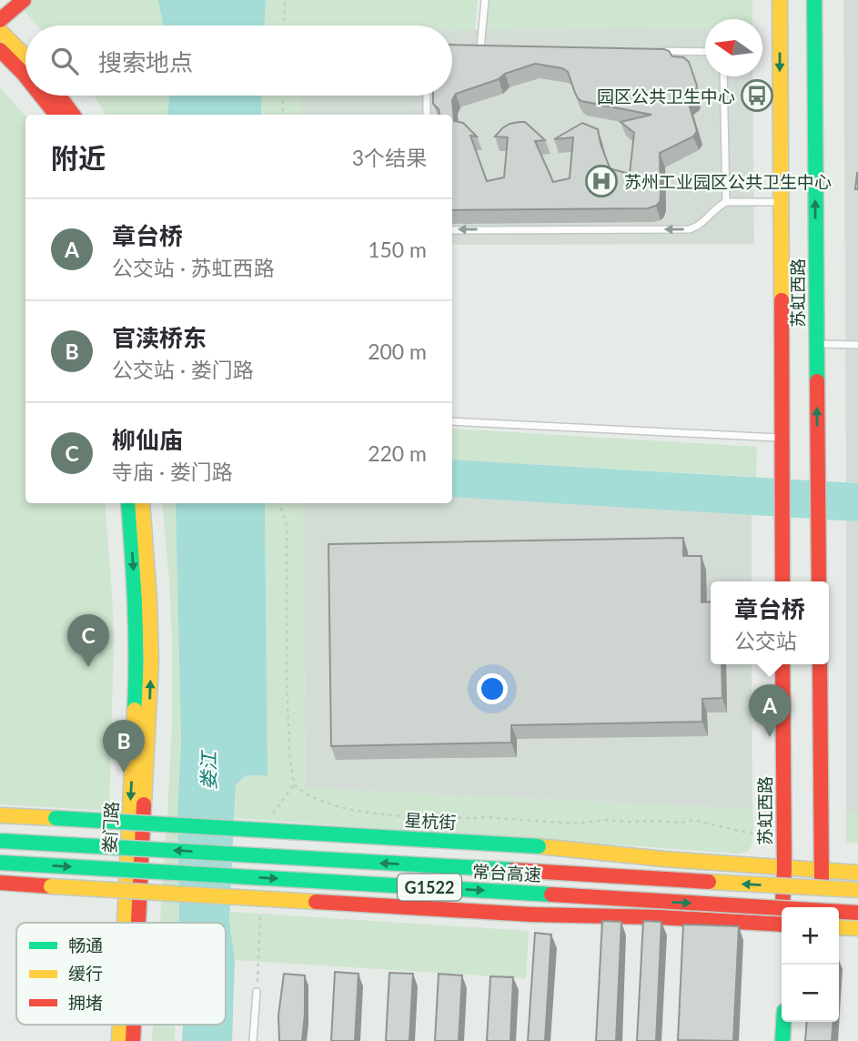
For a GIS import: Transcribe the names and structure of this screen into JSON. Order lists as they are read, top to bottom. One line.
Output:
{"streets":{"main road":["苏虹西路","星杭街","娄门路","常台高速","G1522"]},"crossings":[["苏虹西路","星杭街"]],"water":["娄江"],"places":{"bus stop":["园区公共卫生中心"],"hospital":["苏州工业园区公共卫生中心"]},"legend":["畅通","缓行","拥堵"],"north":"left","page":{"search":"搜索地点","heading":["附近","3个结果"],"list":[{"mark":"A","name":"章台桥","note":"公交站 · 苏虹西路","value":"150 m"},{"mark":"B","name":"官渎桥东","note":"公交站 · 娄门路","value":"200 m"},{"mark":"C","name":"柳仙庙","note":"寺庙 · 娄门路","value":"220 m"}],"popup":["章台桥","公交站"],"pins":["C","A","B"],"map_buttons":["+","−"]}}
